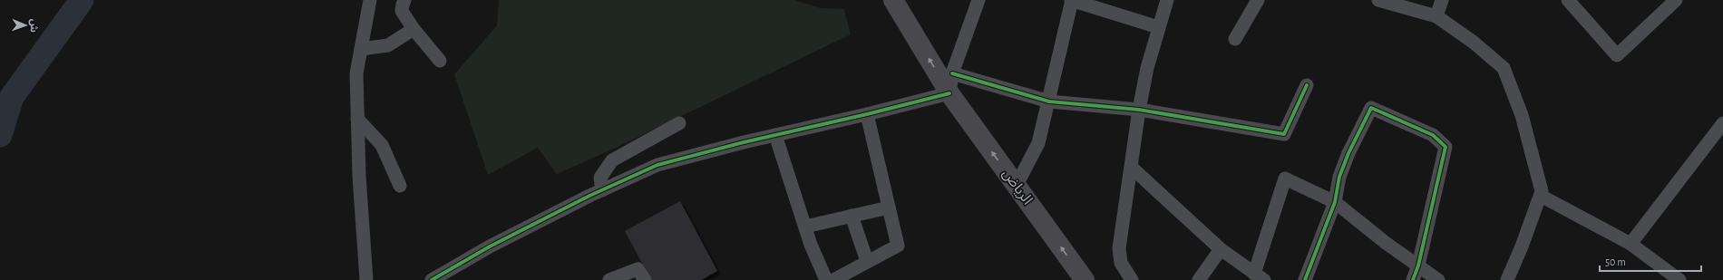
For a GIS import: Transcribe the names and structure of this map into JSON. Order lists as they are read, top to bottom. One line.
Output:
{"streets":{"street":["الرياض"]},"scale_bar":"50 m","north":"right"}
